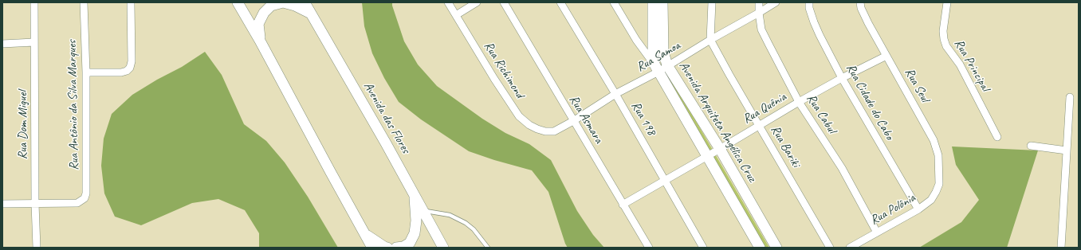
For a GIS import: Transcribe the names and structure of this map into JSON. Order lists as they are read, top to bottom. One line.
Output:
{"streets":{"main road":["Avenida das Flores","Avenida Arquiteta Angélica Cruz"],"street":["Rua Samoa","Rua Principal","Rua Richimond","Rua Seul","Rua Cidade do Cabo","Rua Antônio da Silva Marques","Rua Quênia","Rua Cabul","Rua 198","Rua Asmara","Rua Dom Miguel","Rua Bariki","Rua Polônia"]},"crossings":[["Rua Samoa","Rua Richimond"],["Rua Samoa","Rua Cabul"],["Rua Samoa","Rua 198"],["Rua Samoa","Rua Asmara"],["Rua Samoa","Avenida Arquiteta Angélica Cruz"],["Rua Samoa","Rua Bariki"],["Rua Seul","Rua Quênia"],["Rua Seul","Rua Polônia"],["Rua Cidade do Cabo","Rua Quênia"],["Rua Cidade do Cabo","Rua Polônia"],["Rua Antônio da Silva Marques","Rua Dom Miguel"],["Rua Quênia","Rua Cabul"],["Rua Quênia","Rua 198"],["Rua Quênia","Rua Asmara"],["Rua Quênia","Avenida Arquiteta Angélica Cruz"],["Rua Quênia","Rua Bariki"],["Rua Cabul","Rua Polônia"]]}
